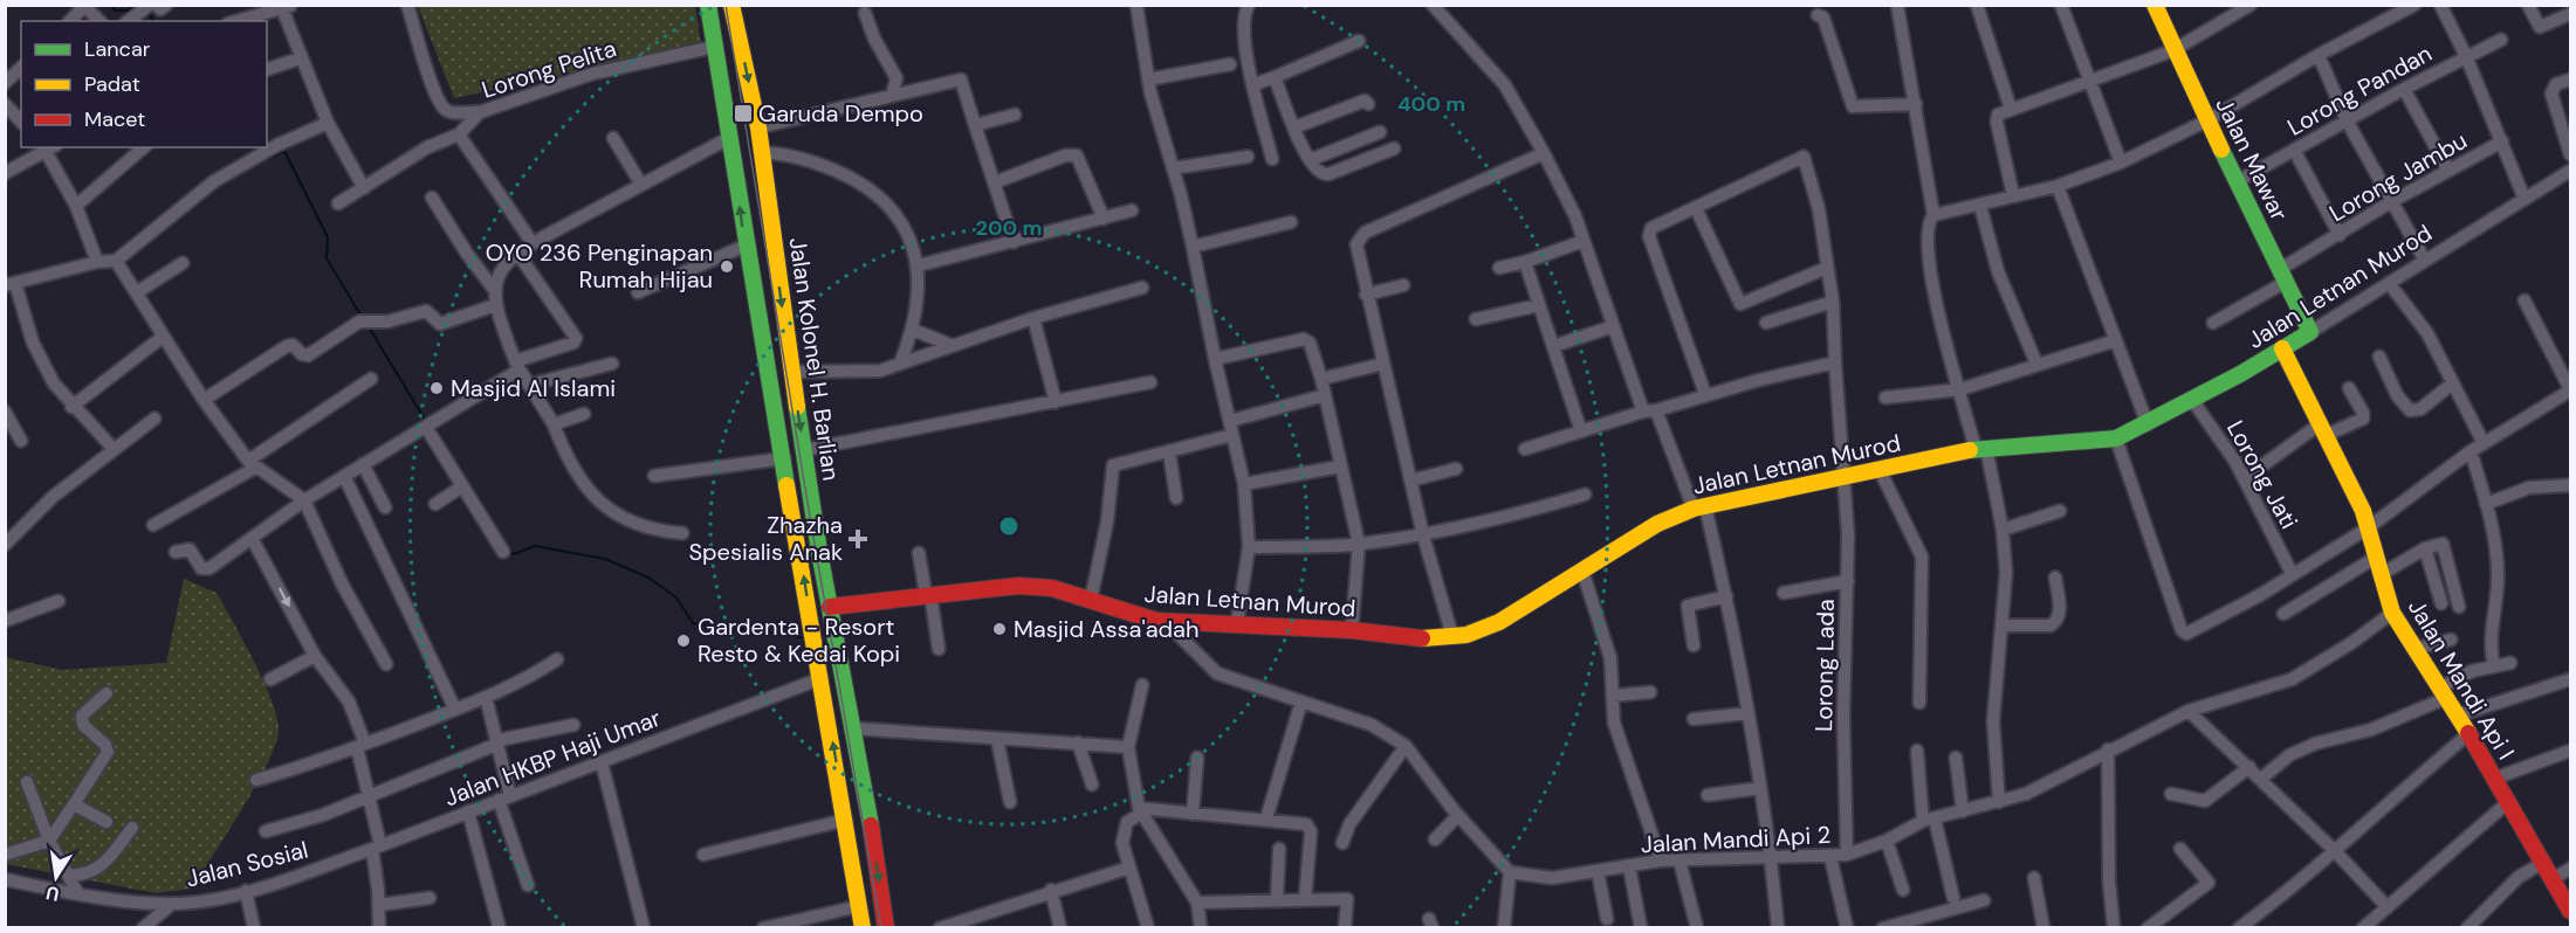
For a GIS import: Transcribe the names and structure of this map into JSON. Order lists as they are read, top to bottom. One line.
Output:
{"streets":{"main road":["Jalan Mawar","Jalan Letnan Murod","Jalan Kolonel H. Barlian","Jalan Mandi Api I"],"street":["Lorong Pelita","Lorong Pandan","Lorong Jambu","Lorong Jati","Lorong Lada","Jalan HKBP Haji Umar","Jalan Mandi Api 2","Jalan Sosial"]},"crossings":[["Lorong Pandan","Jalan Mawar"],["Jalan Mawar","Lorong Jambu"],["Jalan Mawar","Jalan Letnan Murod"],["Jalan Letnan Murod","Jalan Kolonel H. Barlian"],["Jalan Letnan Murod","Lorong Jati"],["Jalan Letnan Murod","Lorong Lada"],["Jalan Letnan Murod","Jalan Mandi Api I"],["Lorong Lada","Jalan Mandi Api 2"],["Jalan Mandi Api I","Jalan Mandi Api 2"],["Jalan HKBP Haji Umar","Jalan Sosial"]],"places":{"transit":["Garuda Dempo"],"other":["OYO 236 Penginapan Rumah Hijau","Masjid Al Islami","Masjid Assa'adah","Gardenta - Resort Resto & Kedai Kopi"],"health":["Zhazha Spesialis Anak"]},"legend":["Lancar","Padat","Macet"],"north":"bottom","rings":["400 m","200 m"]}
